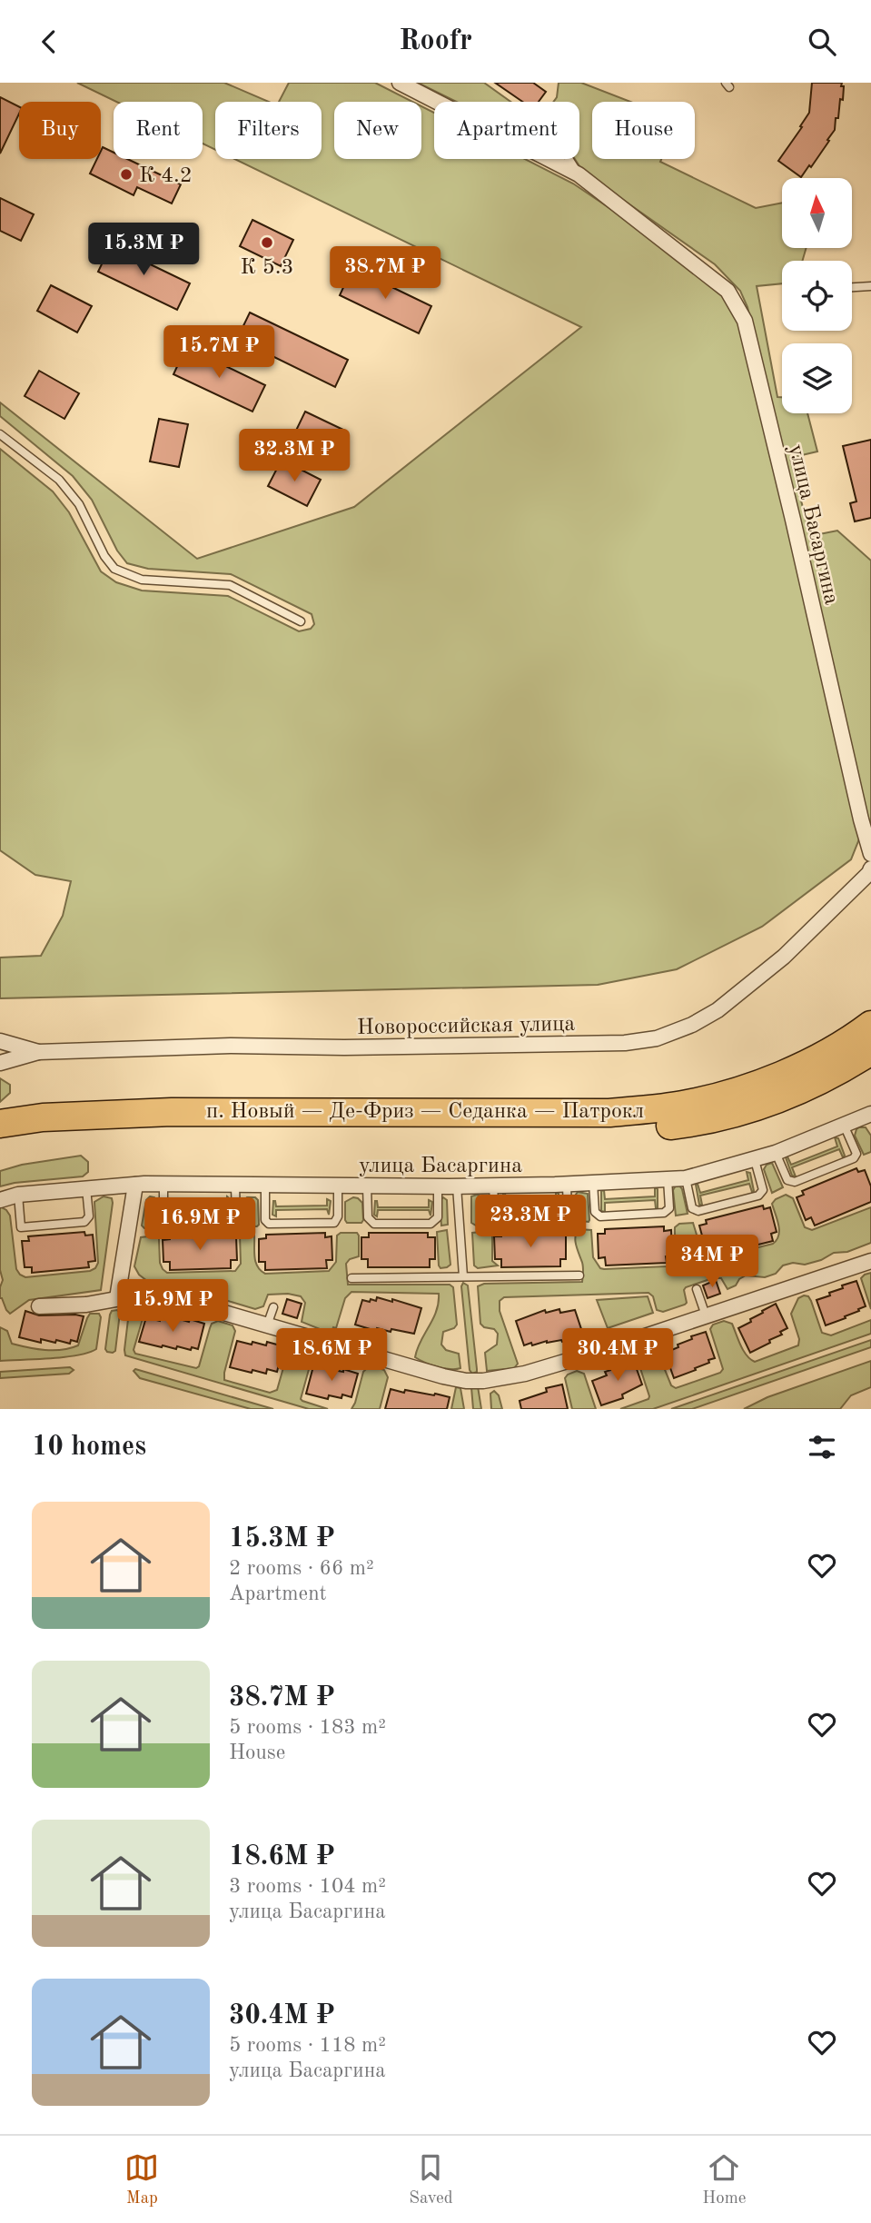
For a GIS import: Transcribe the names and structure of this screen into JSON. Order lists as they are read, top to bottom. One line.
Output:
{"streets":{"highway":["п. Новый — Де-Фриз — Седанка — Патрокл"],"street":["улица Басаргина","Новороссийская улица"]},"places":["К 4.2","К 5.3"],"north":"top","page":{"header":"Roofr","chip":["Buy","Rent","Filters","New","Apartment","House"],"price":["15.3M ₽","38.7M ₽","15.7M ₽","32.3M ₽","23.3M ₽","16.9M ₽","34M ₽","15.9M ₽","18.6M ₽","30.4M ₽"],"heading":"10 homes","list":[{"name":"15.3M ₽","note":"2 rooms · 66 m² · Apartment"},{"name":"38.7M ₽","note":"5 rooms · 183 m² · House"},{"name":"18.6M ₽","note":"3 rooms · 104 m² · улица Басаргина"},{"name":"30.4M ₽","note":"5 rooms · 118 m² · улица Басаргина"}],"tabs":["Map","Saved","Home"]}}
